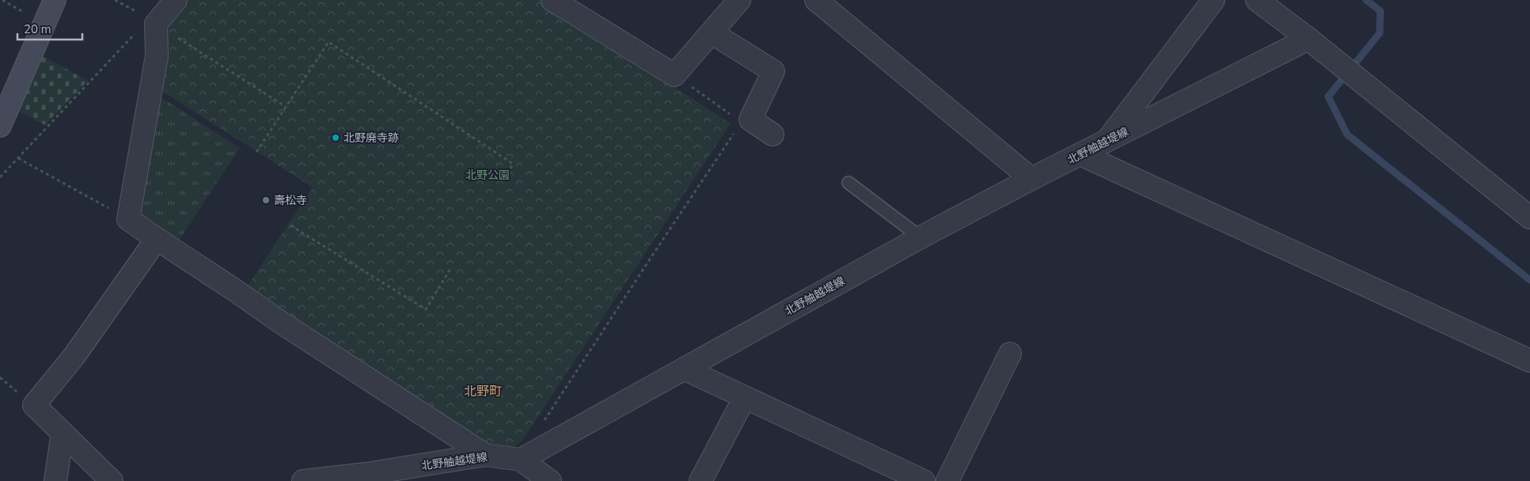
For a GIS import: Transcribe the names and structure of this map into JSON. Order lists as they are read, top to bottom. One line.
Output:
{"streets":{"street":["北野舳越堤線"]},"districts":["北野町"],"parks":["北野公園"],"places":["北野廃寺跡","壽松寺"],"scale_bar":"20 m"}
